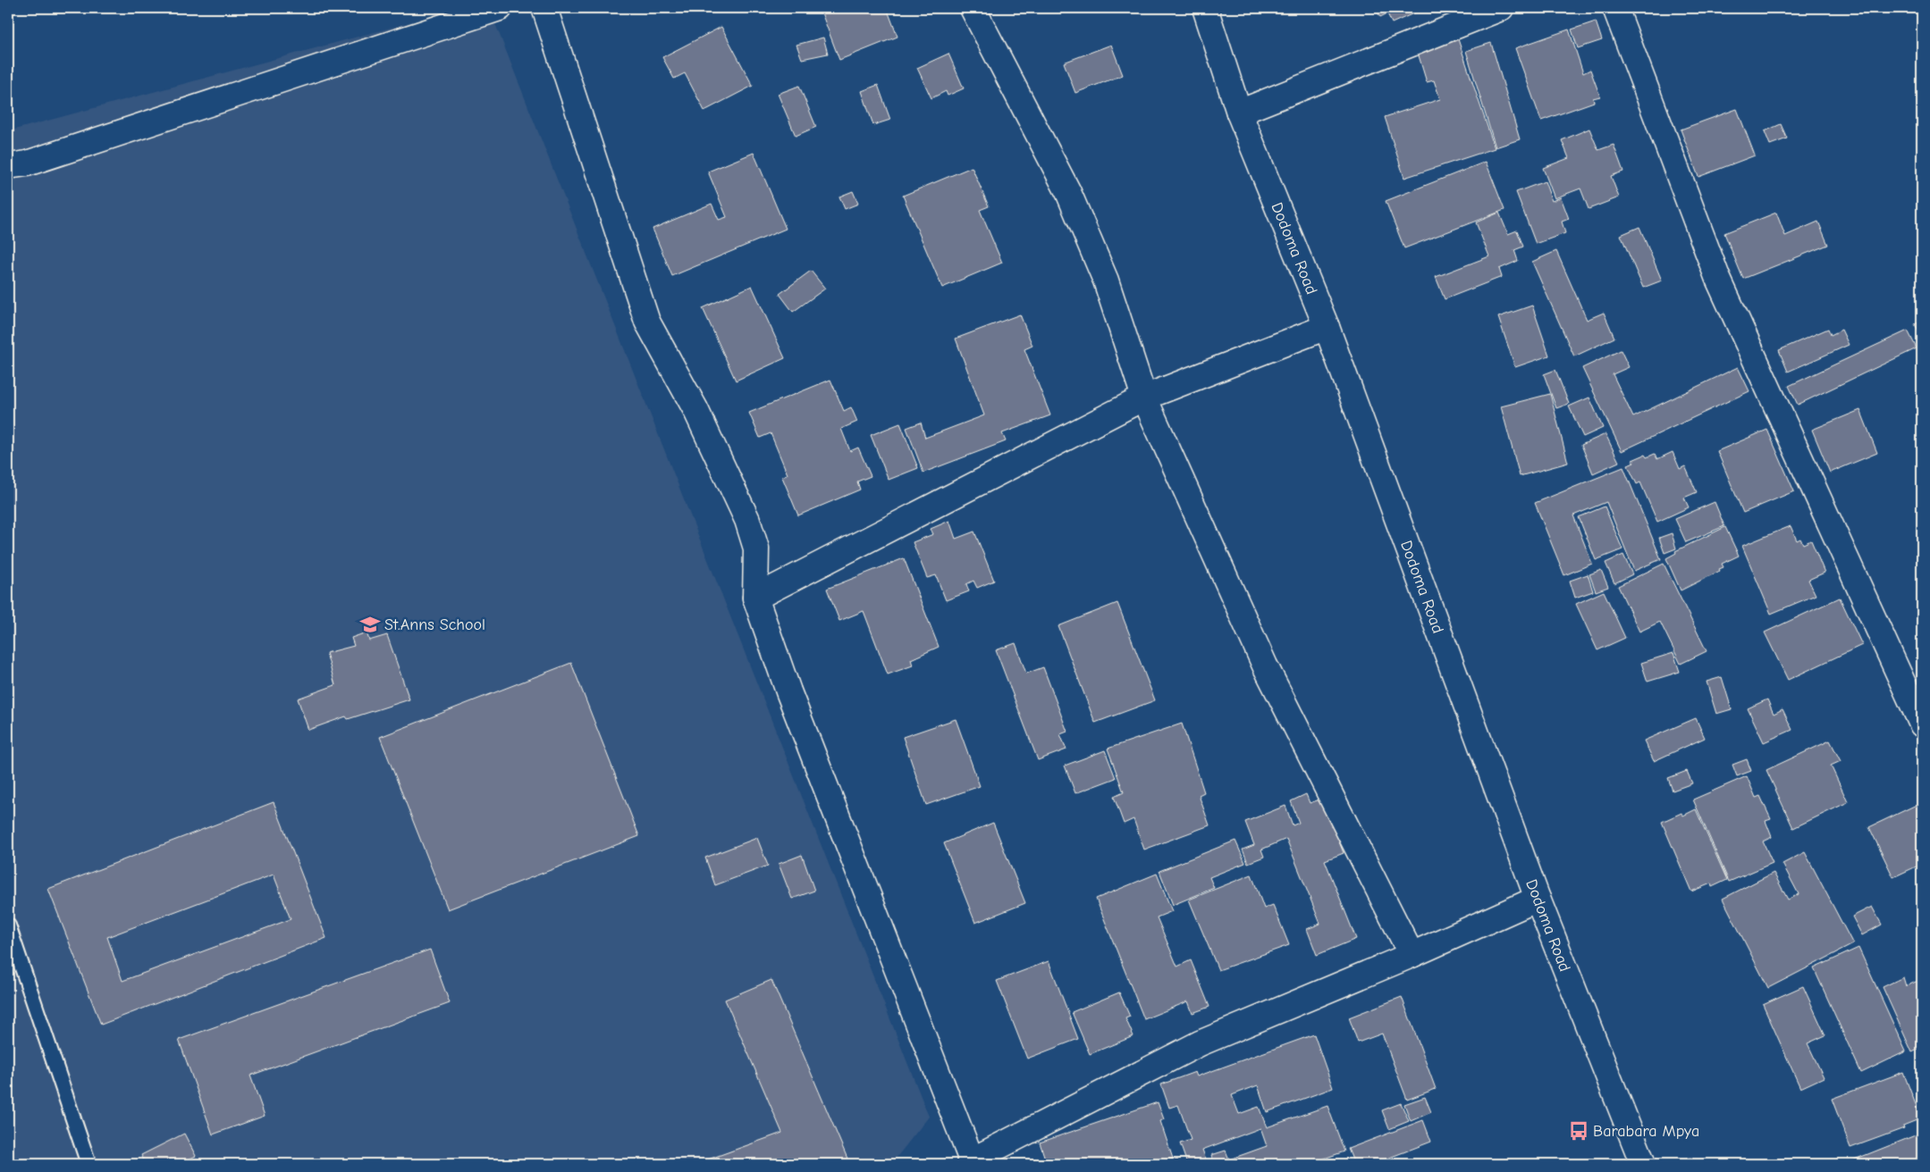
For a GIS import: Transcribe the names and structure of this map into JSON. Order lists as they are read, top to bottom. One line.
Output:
{"streets":{"main road":["Dodoma Road"]},"places":{"school or university":["St.Anns School"],"bus stop":["Barabara Mpya"]}}
